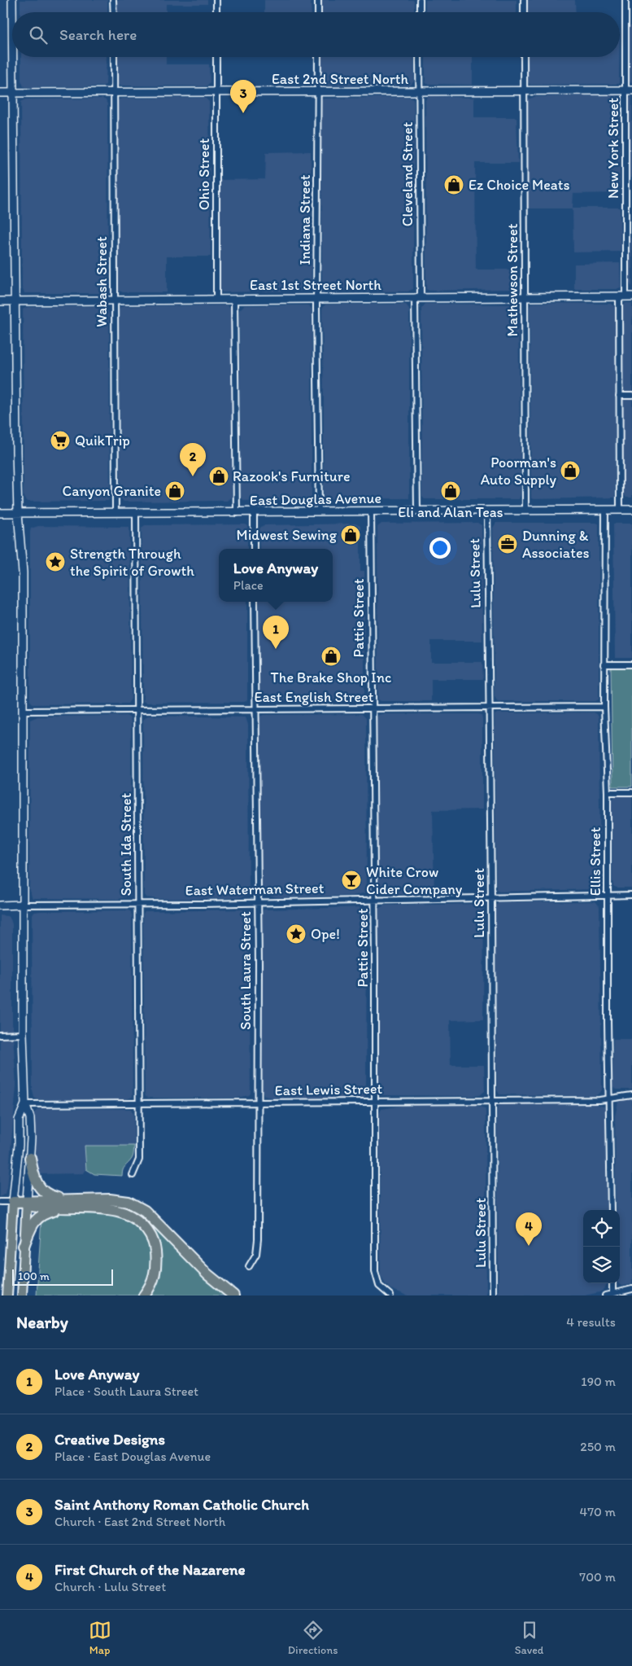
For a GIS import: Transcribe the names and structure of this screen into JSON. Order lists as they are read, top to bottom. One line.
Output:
{"streets":{"main road":["East 2nd Street North","East 1st Street North","East Douglas Avenue","East Waterman Street"],"street":["New York Street","Ohio Street","Cleveland Street","Indiana Street","Mathewson Street","Wabash Street","Lulu Street","Pattie Street","East English Street","South Ida Street","Ellis Street","South Laura Street","East Lewis Street"]},"crossings":[["East 2nd Street North","New York Street"],["East 2nd Street North","Ohio Street"],["East 2nd Street North","Cleveland Street"],["East 2nd Street North","Indiana Street"],["East 2nd Street North","Mathewson Street"],["East 2nd Street North","Wabash Street"],["New York Street","East 1st Street North"],["New York Street","East Douglas Avenue"],["Ohio Street","East 1st Street North"],["Cleveland Street","East 1st Street North"],["Cleveland Street","East Douglas Avenue"],["Indiana Street","East 1st Street North"],["Indiana Street","East Douglas Avenue"],["Mathewson Street","East 1st Street North"],["Mathewson Street","East Douglas Avenue"],["Wabash Street","East 1st Street North"],["Wabash Street","East Douglas Avenue"],["East Douglas Avenue","Lulu Street"],["East Douglas Avenue","Pattie Street"],["East Douglas Avenue","South Ida Street"],["East Douglas Avenue","Ellis Street"],["Lulu Street","East English Street"],["Lulu Street","East Waterman Street"],["Lulu Street","East Lewis Street"],["Pattie Street","East English Street"],["Pattie Street","East Waterman Street"],["Pattie Street","East Lewis Street"],["East English Street","South Ida Street"],["East English Street","Ellis Street"],["East English Street","South Laura Street"],["South Ida Street","East Waterman Street"],["South Ida Street","East Lewis Street"],["Ellis Street","East Waterman Street"],["Ellis Street","East Lewis Street"],["East Waterman Street","South Laura Street"],["South Laura Street","East Lewis Street"]],"places":{"shop":["Ez Choice Meats","Poorman's Auto Supply","Razook's Furniture","Canyon Granite","Eli and Alan Teas","Midwest Sewing","The Brake Shop Inc"],"supermarket":["QuikTrip"],"office":["Dunning & Associates"],"place":["Strength Through the Spirit of Growth","Ope!"],"bar":["White Crow Cider Company"]},"scale_bar":"100 m","page":{"search":"Search here","pins":["3","2","1","4"],"popup":["Love Anyway","Place"],"scale":"100 m","heading":["Nearby","4 results"],"list":[{"mark":"1","name":"Love Anyway","note":"Place · South Laura Street","value":"190 m"},{"mark":"2","name":"Creative Designs","note":"Place · East Douglas Avenue","value":"250 m"},{"mark":"3","name":"Saint Anthony Roman Catholic Church","note":"Church · East 2nd Street North","value":"470 m"},{"mark":"4","name":"First Church of the Nazarene","note":"Church · Lulu Street","value":"700 m"}],"nav":["Map","Directions","Saved"]}}
